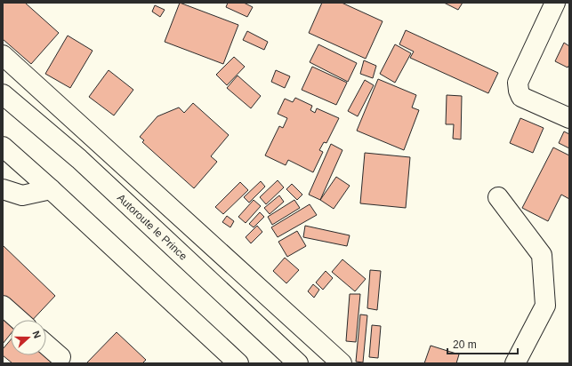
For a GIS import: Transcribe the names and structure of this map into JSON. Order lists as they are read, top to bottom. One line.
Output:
{"streets":{"main road":["Autoroute le Prince"]},"scale_bar":"20 m","north":"right"}
